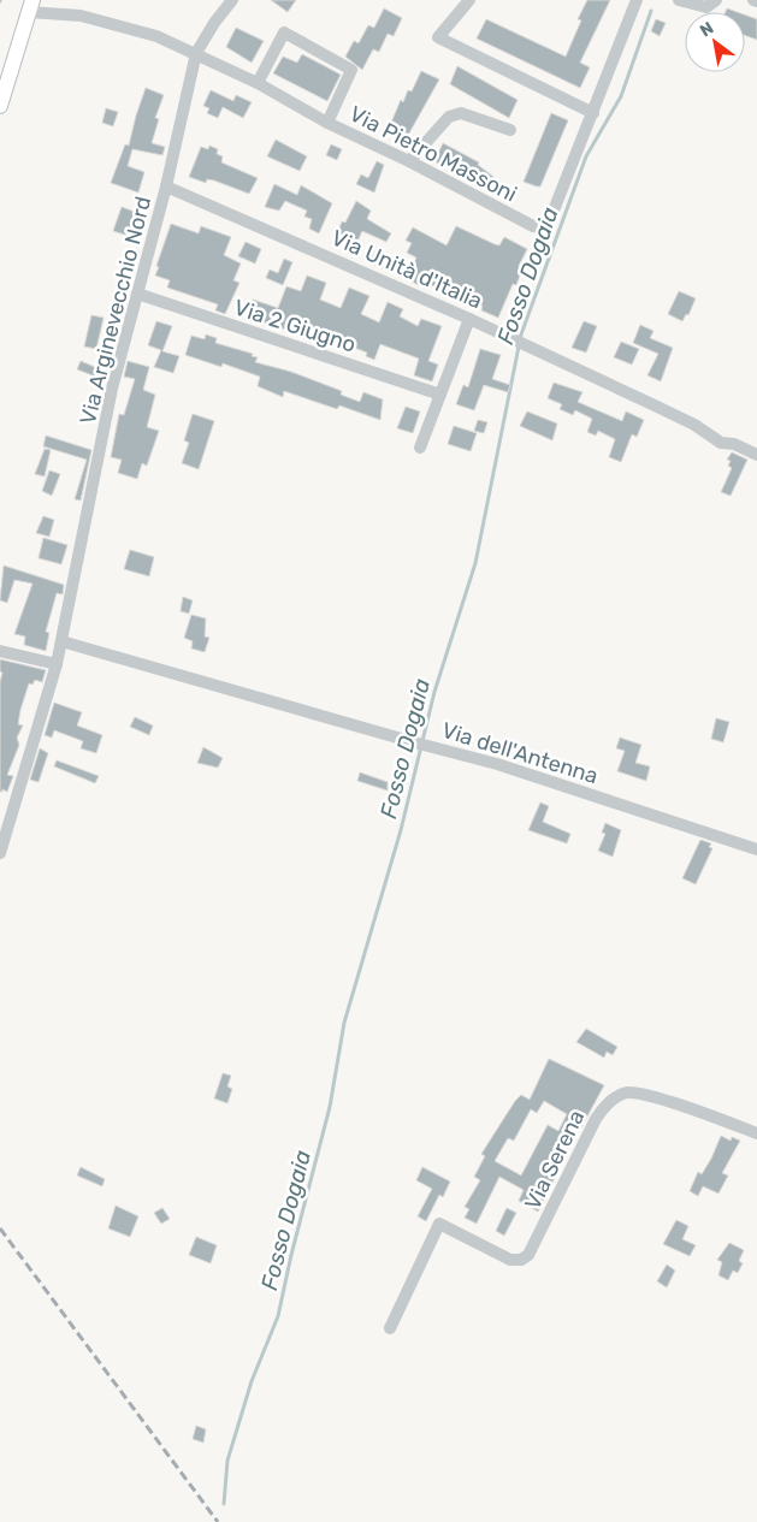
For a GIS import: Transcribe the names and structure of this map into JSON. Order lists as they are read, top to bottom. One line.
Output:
{"streets":{"street":["Via Pietro Massoni","Via Unità d'Italia","Via Arginevecchio Nord","Via 2 Giugno","Via dell'Antenna","Via Serena"]},"crossings":[["Via Pietro Massoni","Via Arginevecchio Nord"],["Via Unità d'Italia","Via Arginevecchio Nord"],["Via Arginevecchio Nord","Via 2 Giugno"],["Via Arginevecchio Nord","Via dell'Antenna"]],"water":["Fosso Dogaia"],"north":"top left"}
